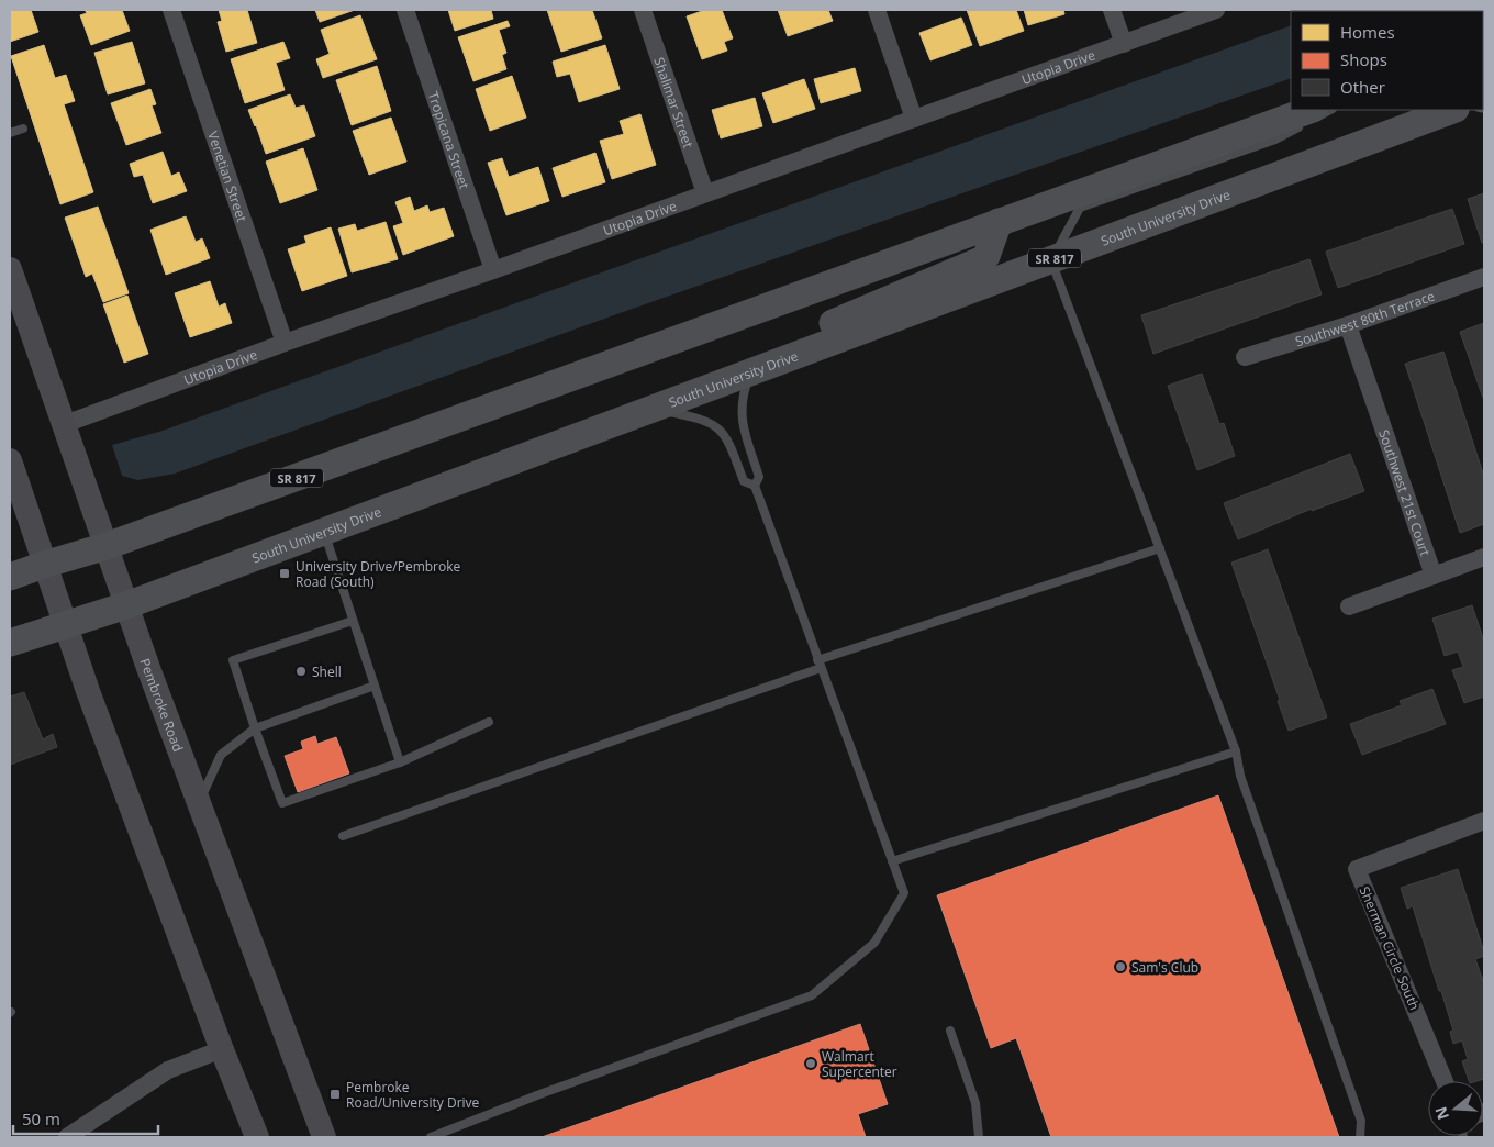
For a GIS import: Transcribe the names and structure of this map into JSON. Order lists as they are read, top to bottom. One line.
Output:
{"streets":{"main road":["South University Drive","SR 817","Pembroke Road"],"street":["Utopia Drive","Shalimar Street","Tropicana Street","Venetian Street","Southwest 80th Terrace","Southwest 21st Court","Sherman Circle South"]},"crossings":[["Utopia Drive","Shalimar Street"],["Utopia Drive","Tropicana Street"],["Utopia Drive","Venetian Street"],["Utopia Drive","Pembroke Road"],["South University Drive","Pembroke Road"],["SR 817","Pembroke Road"],["Southwest 80th Terrace","Southwest 21st Court"]],"places":{"transit":["University Drive/Pembroke Road (South)","Pembroke Road/University Drive"],"other":["Shell","Sam's Club","Walmart Supercenter"]},"legend":["Homes","Shops","Other"],"scale_bar":"50 m","north":"left"}
